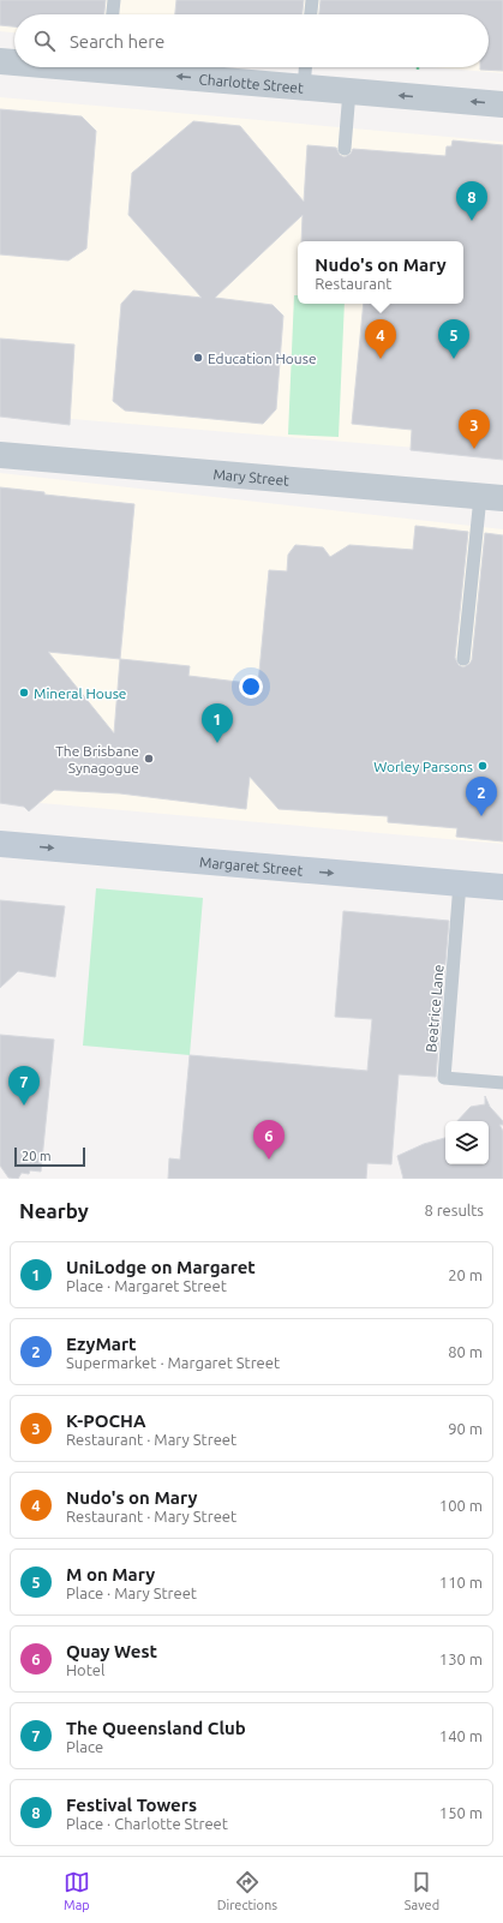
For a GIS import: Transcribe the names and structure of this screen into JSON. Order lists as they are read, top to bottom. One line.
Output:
{"streets":{"main road":["Margaret Street"],"street":["Charlotte Street","Mary Street"],"lane":["Beatrice Lane"]},"crossings":[["Margaret Street","Beatrice Lane"]],"one_way":["Charlotte Street","Margaret Street"],"places":["Education House","Mineral House","The Brisbane Synagogue","Worley Parsons"],"scale_bar":"20 m","page":{"search":"Search here","pins":["8","4","5","3","1","2","7","6"],"popup":["Nudo's on Mary","Restaurant"],"scale":"20 m","heading":["Nearby","8 results"],"list":[{"mark":"1","name":"UniLodge on Margaret","note":"Place · Margaret Street","value":"20 m"},{"mark":"2","name":"EzyMart","note":"Supermarket · Margaret Street","value":"80 m"},{"mark":"3","name":"K-POCHA","note":"Restaurant · Mary Street","value":"90 m"},{"mark":"4","name":"Nudo's on Mary","note":"Restaurant · Mary Street","value":"100 m"},{"mark":"5","name":"M on Mary","note":"Place · Mary Street","value":"110 m"},{"mark":"6","name":"Quay West","note":"Hotel","value":"130 m"},{"mark":"7","name":"The Queensland Club","note":"Place","value":"140 m"},{"mark":"8","name":"Festival Towers","note":"Place · Charlotte Street","value":"150 m"}],"nav":["Map","Directions","Saved"]}}
